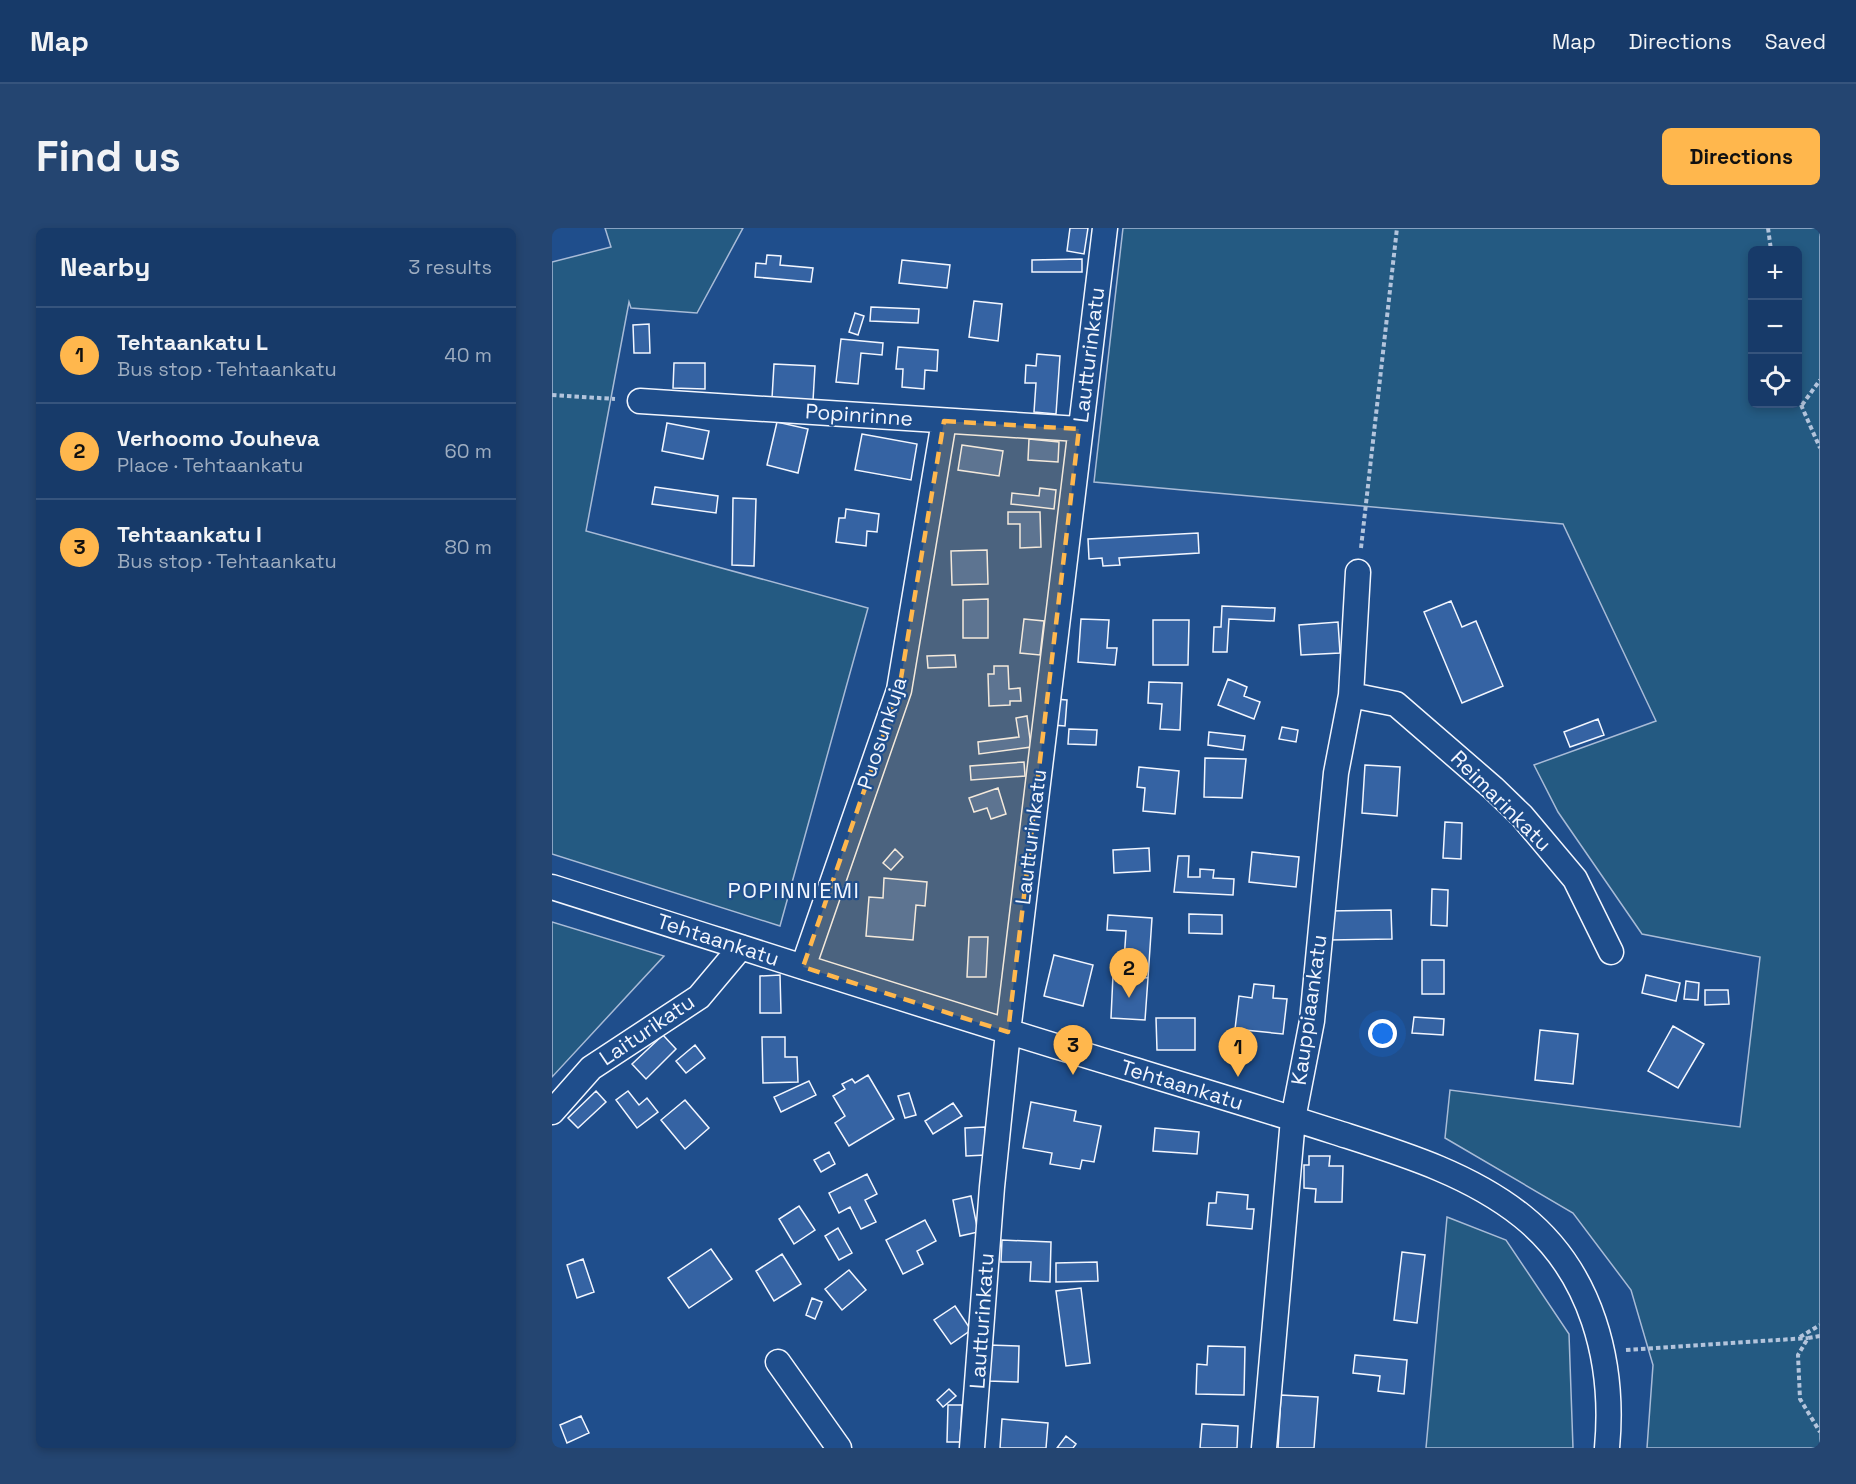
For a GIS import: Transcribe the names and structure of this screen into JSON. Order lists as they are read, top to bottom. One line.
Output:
{"streets":{"street":["Lautturinkatu","Popinrinne","Puosunkuja","Reimarinkatu","Tehtaankatu","Kauppiaankatu","Laiturikatu"]},"crossings":[["Lautturinkatu","Popinrinne"],["Lautturinkatu","Tehtaankatu"],["Popinrinne","Puosunkuja"],["Puosunkuja","Tehtaankatu"],["Reimarinkatu","Kauppiaankatu"],["Tehtaankatu","Kauppiaankatu"],["Tehtaankatu","Laiturikatu"]],"districts":["POPINNIEMI"],"page":{"header":"Map","nav":["Map","Directions","Saved"],"buttons":"Directions","title":"Find us","heading":["Nearby","3 results"],"map_buttons":["+","−"],"list":[{"mark":"1","name":"Tehtaankatu L","note":"Bus stop · Tehtaankatu","value":"40 m"},{"mark":"2","name":"Verhoomo Jouheva","note":"Place · Tehtaankatu","value":"60 m"},{"mark":"3","name":"Tehtaankatu I","note":"Bus stop · Tehtaankatu","value":"80 m"}],"pins":["2","3","1"]}}
